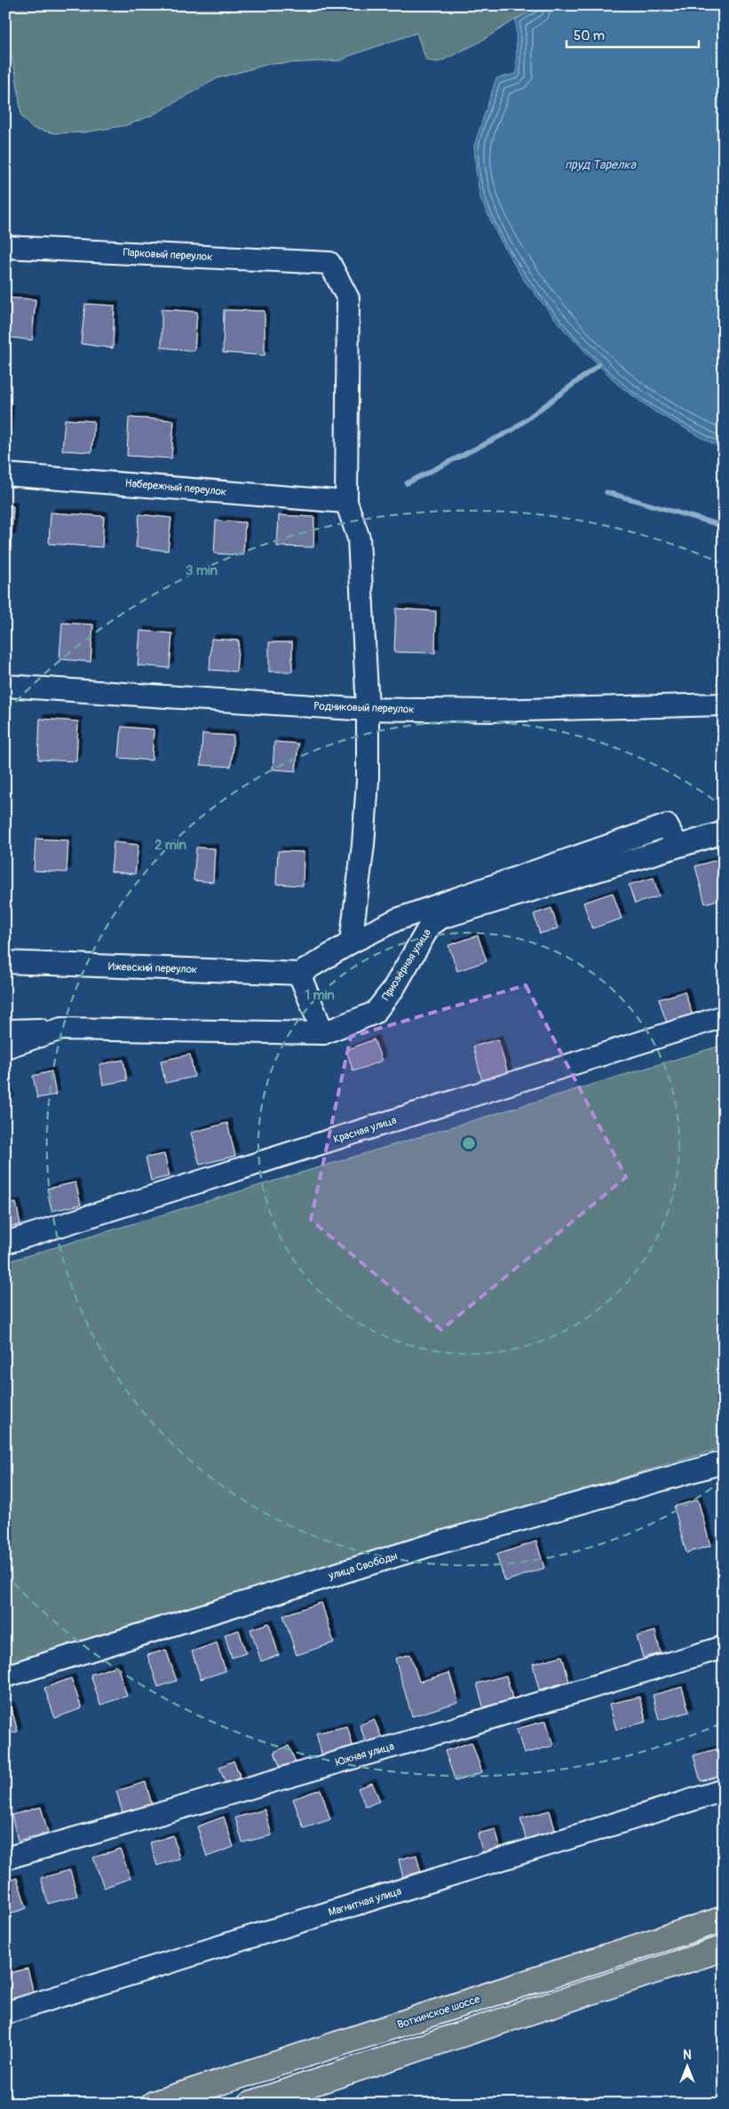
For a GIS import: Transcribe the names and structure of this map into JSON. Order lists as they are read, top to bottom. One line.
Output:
{"streets":{"main road":["Воткинское шоссе"],"street":["Парковый переулок","Набережный переулок","Родниковый переулок","Приозёрная улица","Ижевский переулок","Красная улица","улица Свободы","Южная улица","Магнитная улица"]},"crossings":[["Парковый переулок","Набережный переулок"]],"water":["пруд Тарелка"],"scale_bar":"50 m","north":"top","rings":["3 min","2 min","1 min"]}
